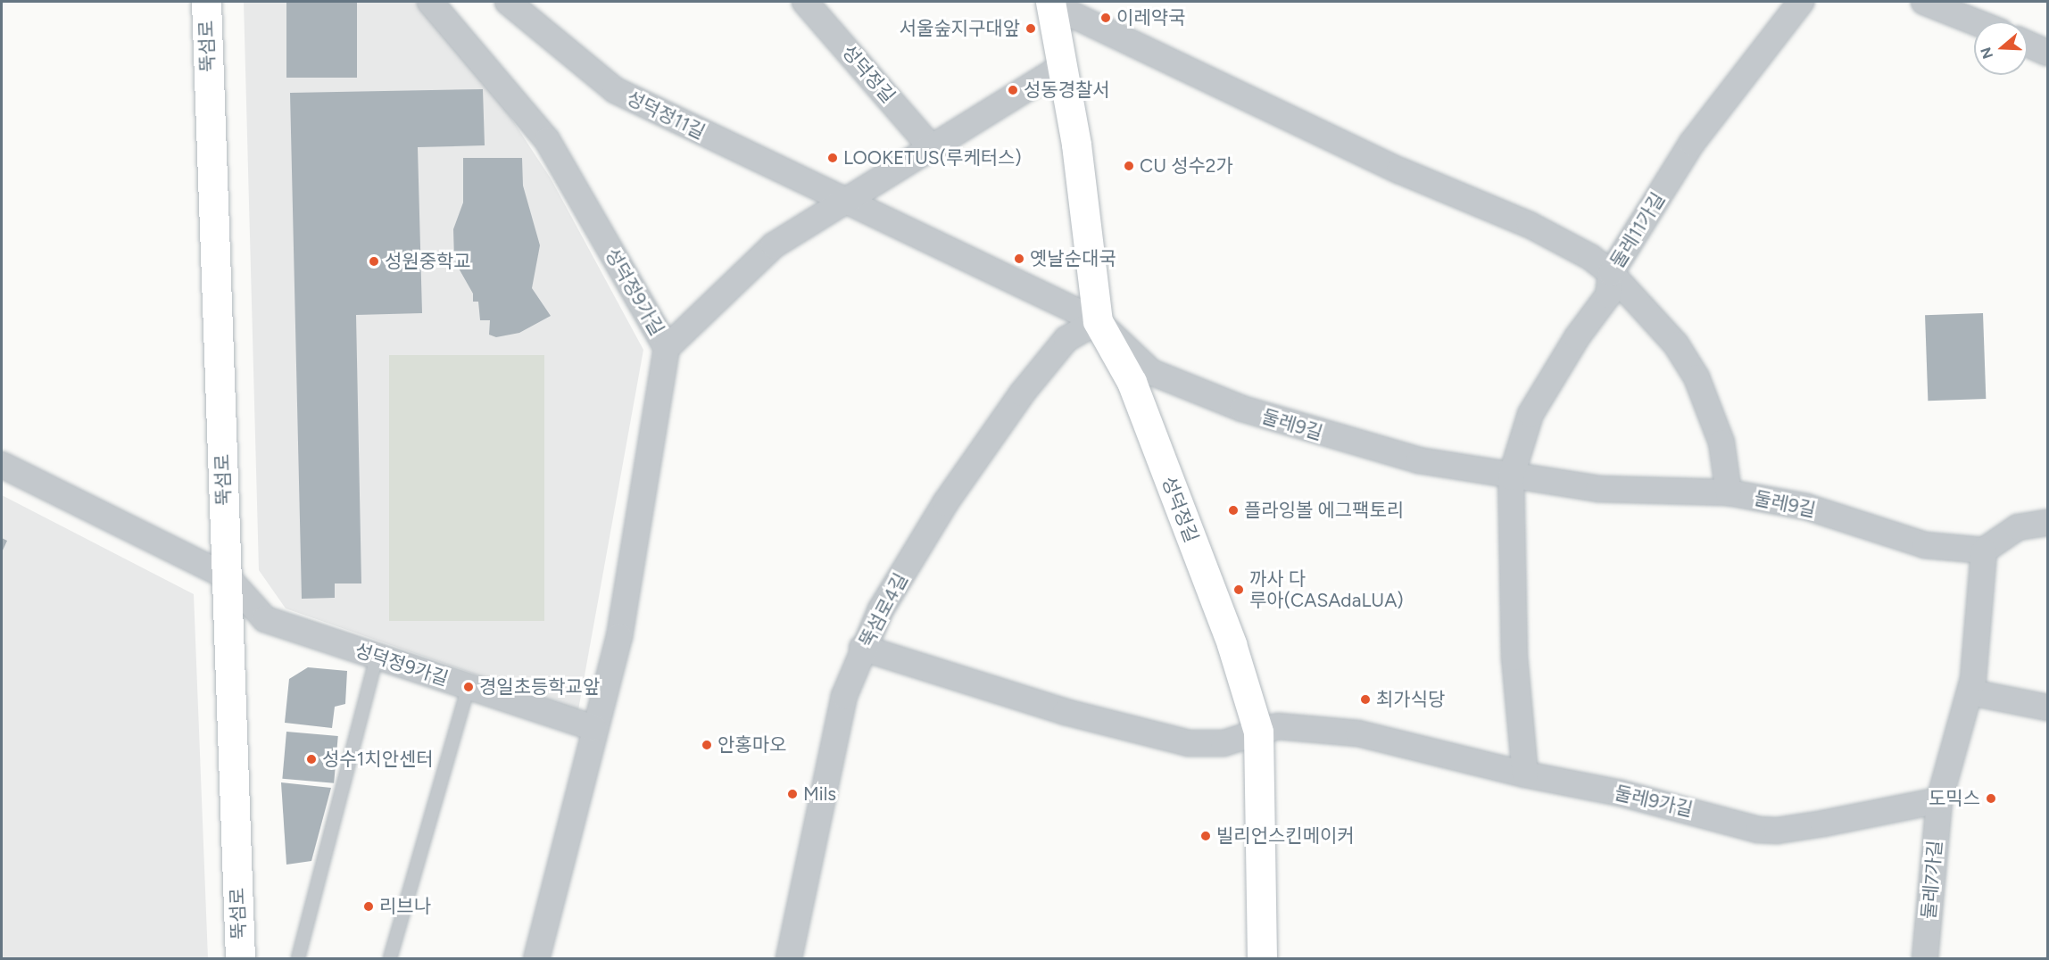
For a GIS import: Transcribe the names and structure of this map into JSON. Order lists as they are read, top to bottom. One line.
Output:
{"streets":{"street":["뚝섬로","성덕정길","성덕정11길","둘레11가길","성덕정9가길","둘레9길","뚝섬로4길","둘레9가길","둘레7가길"]},"crossings":[["뚝섬로","성덕정9가길"],["성덕정길","성덕정11길"],["성덕정길","둘레9길"],["성덕정길","뚝섬로4길"],["성덕정길","둘레9가길"],["성덕정11길","둘레9길"],["성덕정11길","뚝섬로4길"],["둘레11가길","둘레9길"],["둘레9길","뚝섬로4길"],["뚝섬로4길","둘레9가길"],["둘레9가길","둘레7가길"]],"places":["이레약국","서울숲지구대앞","성동경찰서","LOOKETUS(루케터스)","CU 성수2가","옛날순대국","성원중학교","플라잉볼 에그팩토리","까사 다 루아(CASAdaLUA)","경일초등학교앞","최가식당","안홍마오","성수1치안센터","Mils","도믹스","빌리언스킨메이커","리브나"],"north":"left"}
